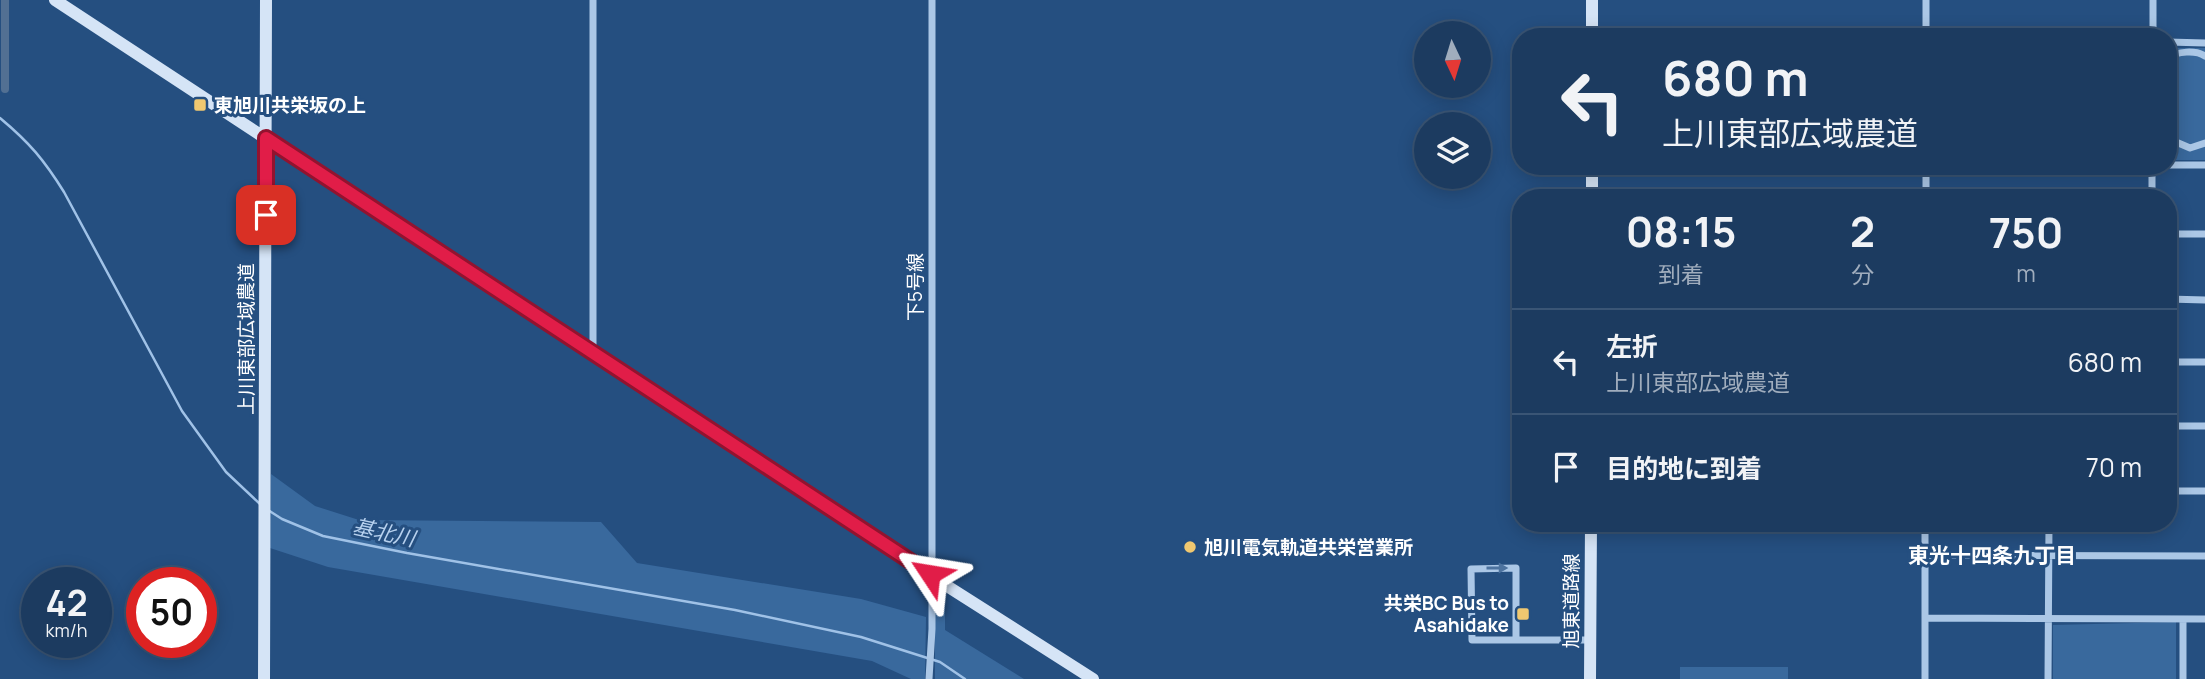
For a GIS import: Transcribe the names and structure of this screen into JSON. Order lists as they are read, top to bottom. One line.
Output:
{"streets":{"main road":["上川東部広域農道","旭東道路線"],"street":["下5号線"]},"districts":["東光十四条九丁目"],"water":["基北川"],"places":{"transit":["東旭川共栄坂の上","共栄BC Bus to Asahidake"],"other":["旭川電気軌道共栄営業所"]},"north":"bottom","page":{"turn":["680 m","上川東部広域農道"],"eta":["08:15","到着","2","分","750","m"],"list":[{"name":"左折","note":"上川東部広域農道","value":"680 m"},{"name":"目的地に到着","value":"70 m"}],"speed":"42 km/h","limit":"50"}}
